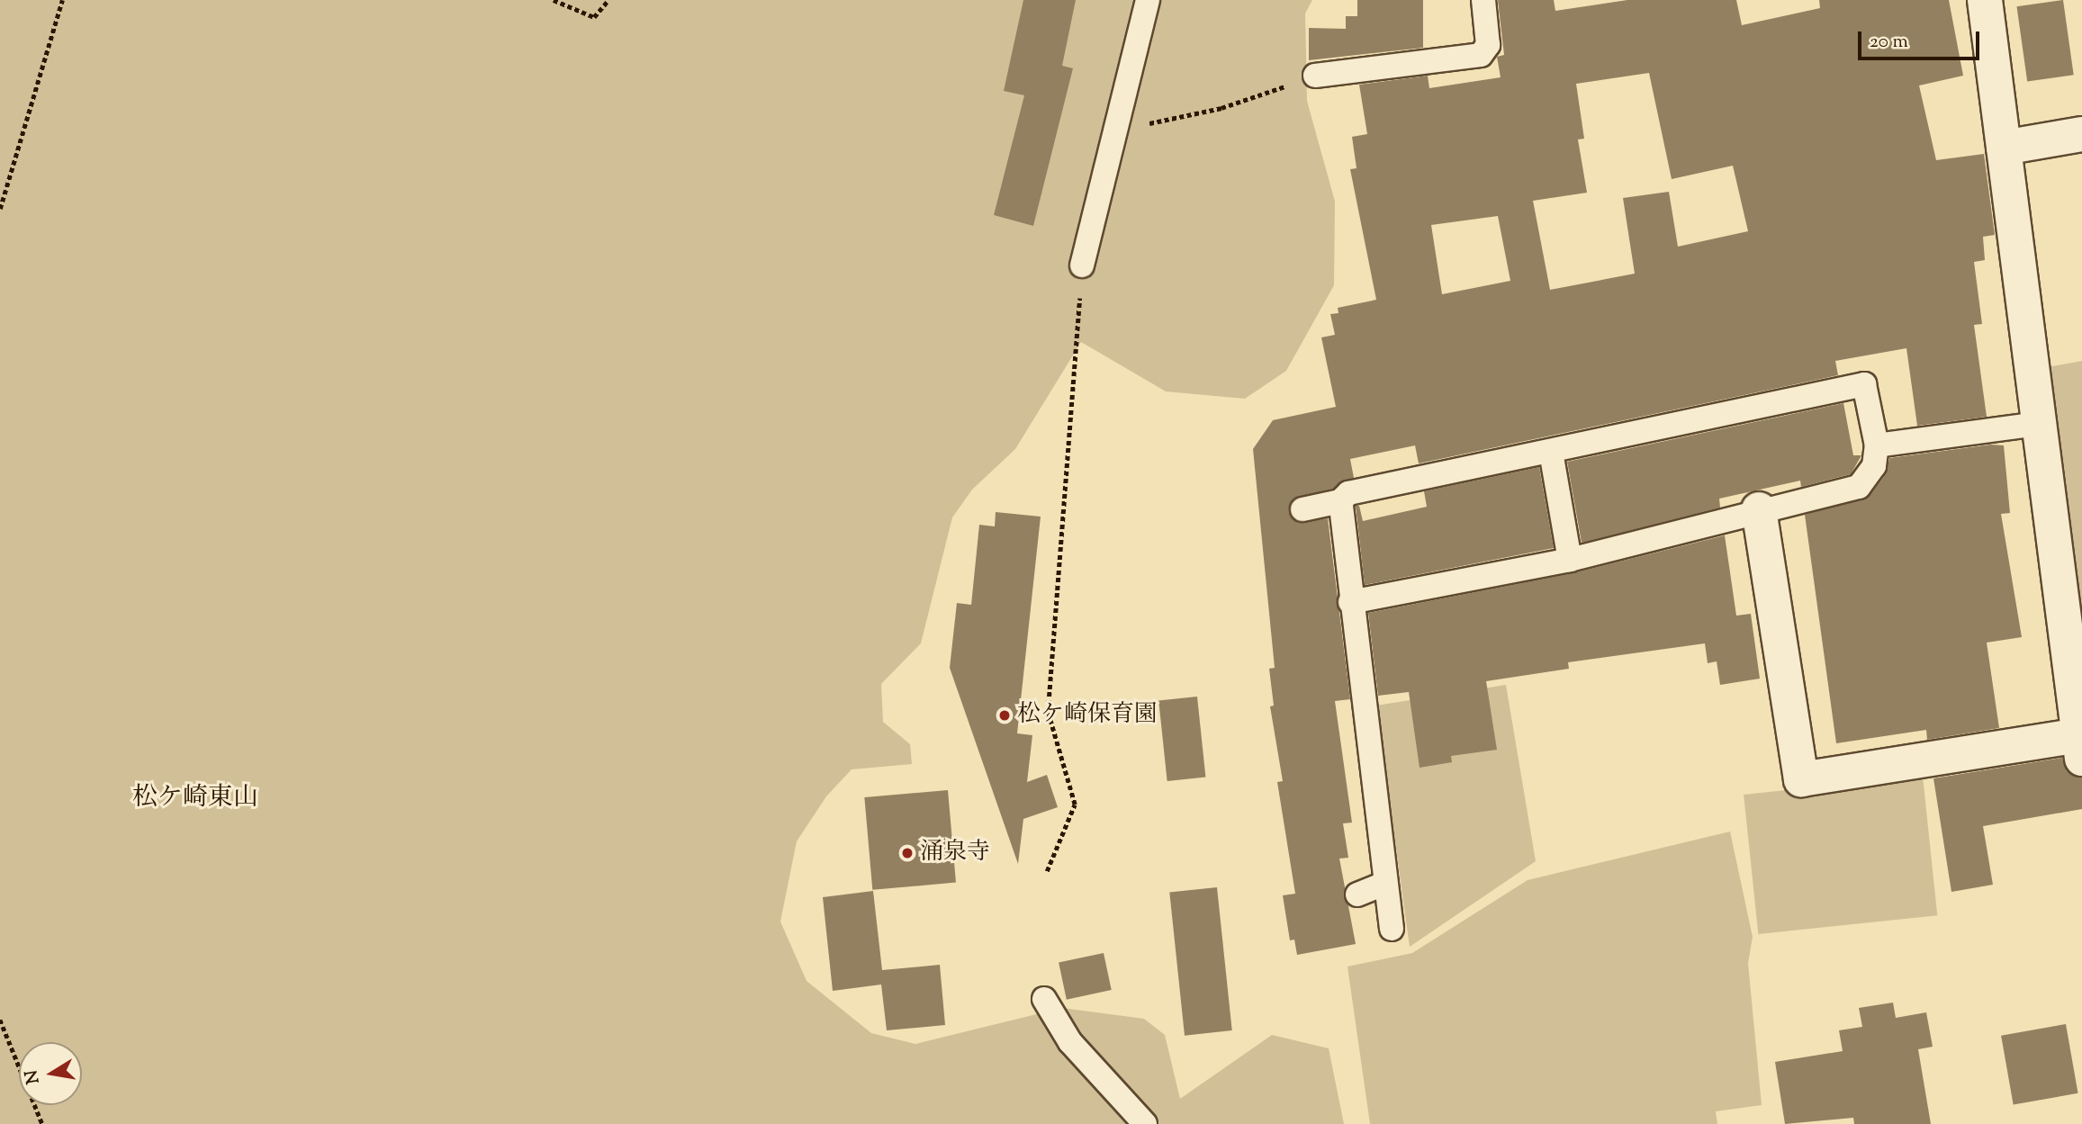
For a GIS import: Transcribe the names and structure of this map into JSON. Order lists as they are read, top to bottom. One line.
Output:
{"districts":["松ケ崎東山"],"places":["松ケ崎保育園","涌泉寺"],"scale_bar":"20 m","north":"left"}
